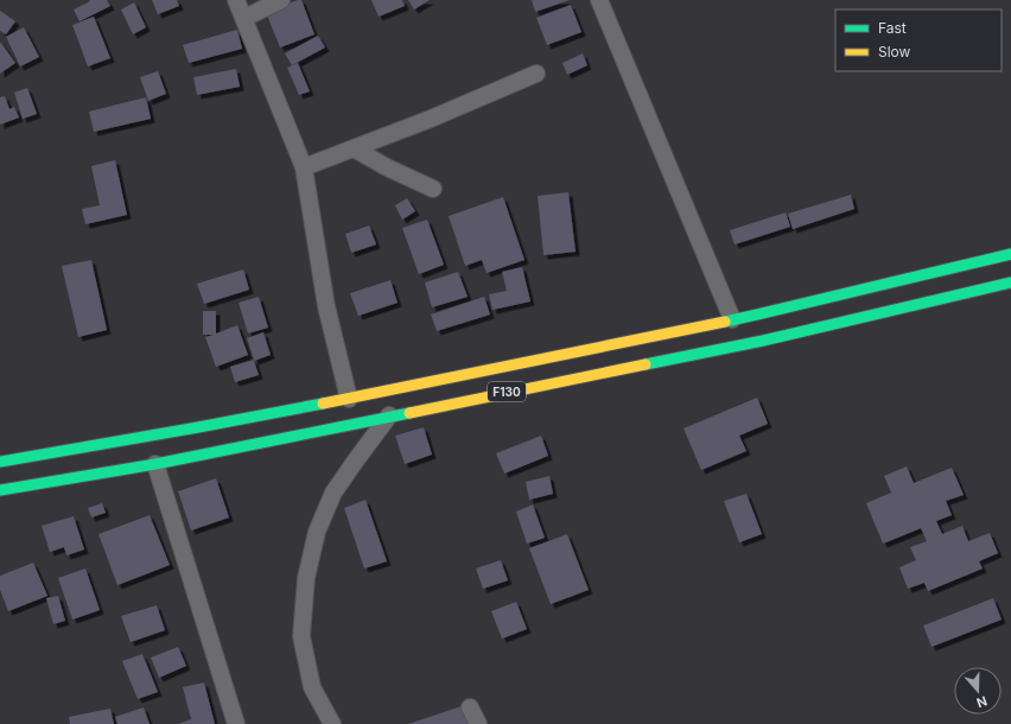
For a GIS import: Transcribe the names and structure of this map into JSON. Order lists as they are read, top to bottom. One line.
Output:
{"streets":{"main road":["F130"]},"legend":["Fast","Slow"],"north":"bottom"}
